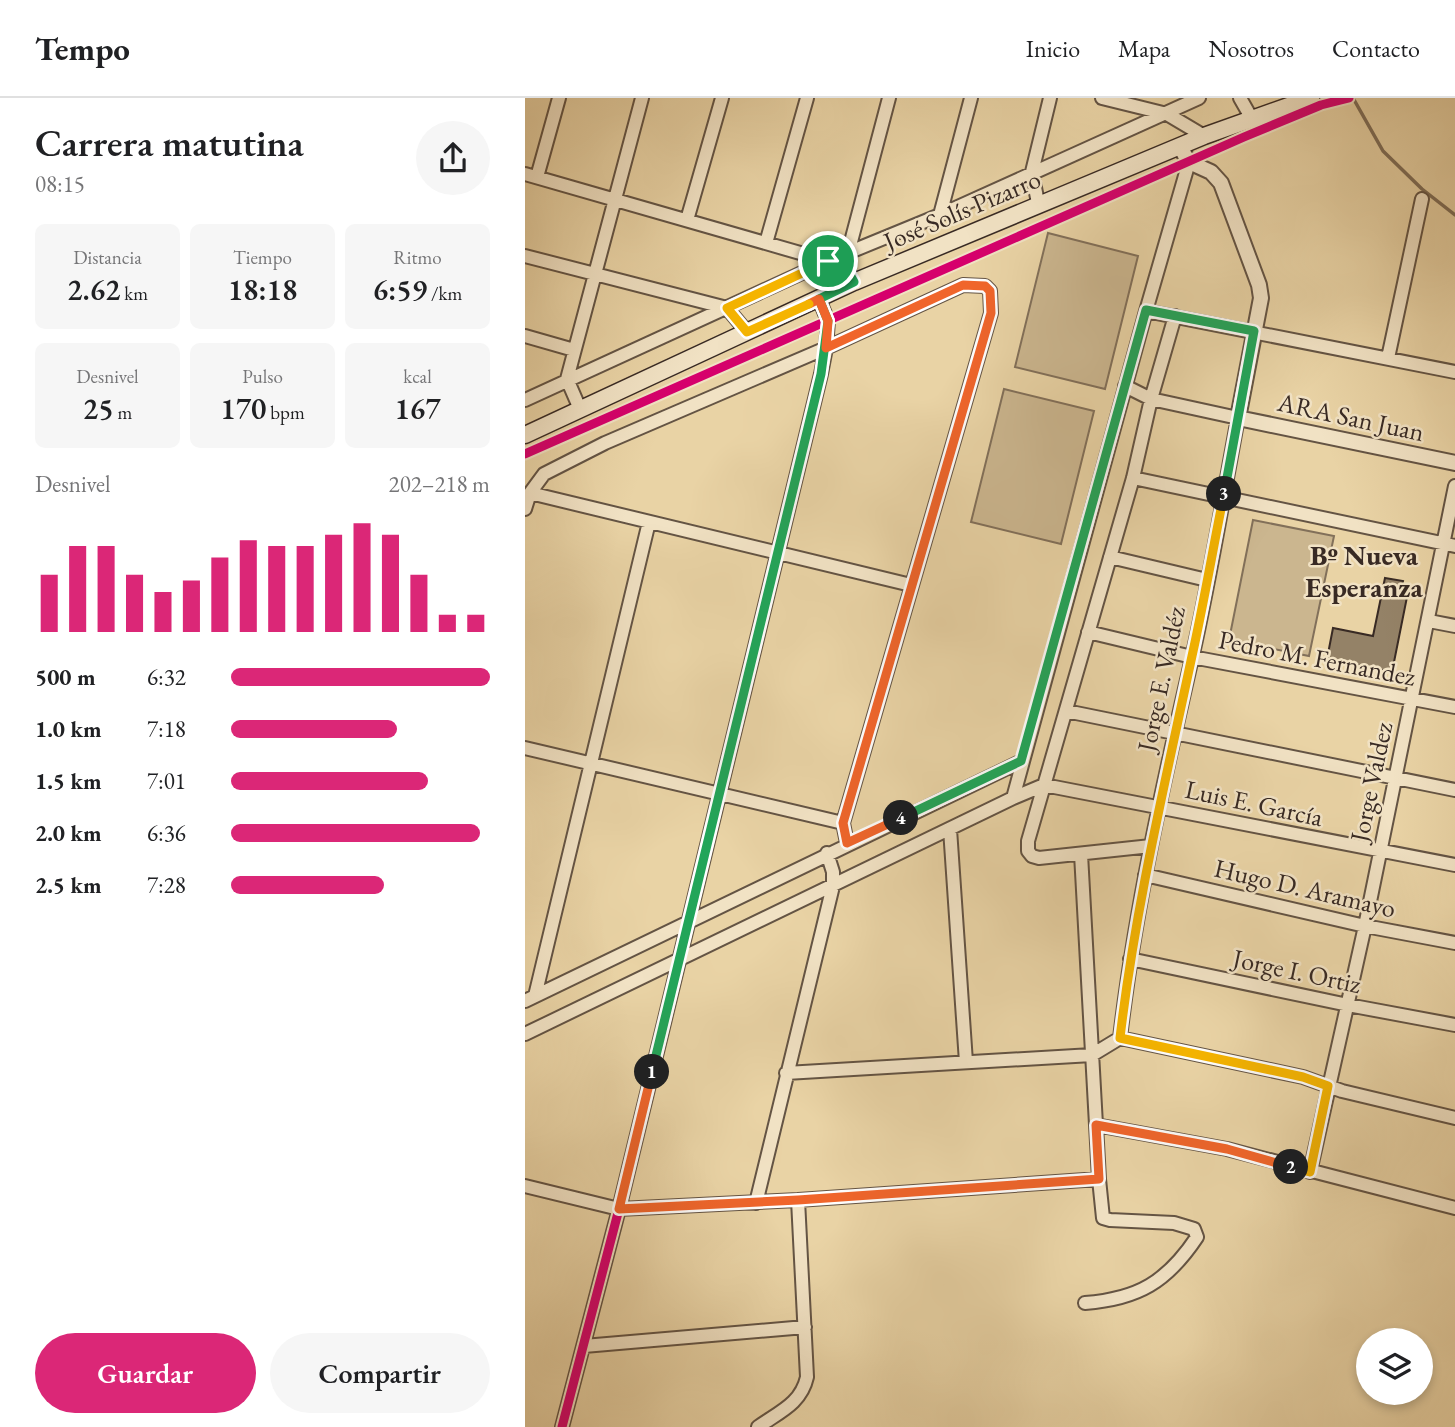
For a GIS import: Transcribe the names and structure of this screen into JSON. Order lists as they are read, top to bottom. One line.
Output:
{"streets":{"main road":["José Solís Pizarro"],"street":["ARA San Juan","Pedro M. Fernandez","Jorge E. Valdéz","Jorge Valdez","Luis E. García","Hugo D. Aramayo","Jorge I. Ortiz"]},"crossings":[["ARA San Juan","Jorge E. Valdéz"],["Pedro M. Fernandez","Jorge E. Valdéz"],["Pedro M. Fernandez","Jorge Valdez"],["Jorge E. Valdéz","Luis E. García"],["Jorge E. Valdéz","Hugo D. Aramayo"],["Jorge E. Valdéz","Jorge I. Ortiz"],["Jorge Valdez","Luis E. García"],["Jorge Valdez","Hugo D. Aramayo"],["Jorge Valdez","Jorge I. Ortiz"]],"districts":["Bº Nueva Esperanza"],"page":{"header":"Tempo","nav":["Inicio","Mapa","Nosotros","Contacto"],"heading":["Carrera matutina","08:15"],"stats":[["Distancia","2.62 km"],["Tiempo","18:18"],["Ritmo","6:59 /km"],["Desnivel","25 m"],["Pulso","170 bpm"],["kcal","167"]],"chart":["Desnivel","202–218 m"],"pins":["3","4","1","2"],"list":[{"name":"500 m","note":"6:32"},{"name":"1.0 km","note":"7:18"},{"name":"1.5 km","note":"7:01"},{"name":"2.0 km","note":"6:36"},{"name":"2.5 km","note":"7:28"}],"buttons":["Guardar","Compartir"]}}
